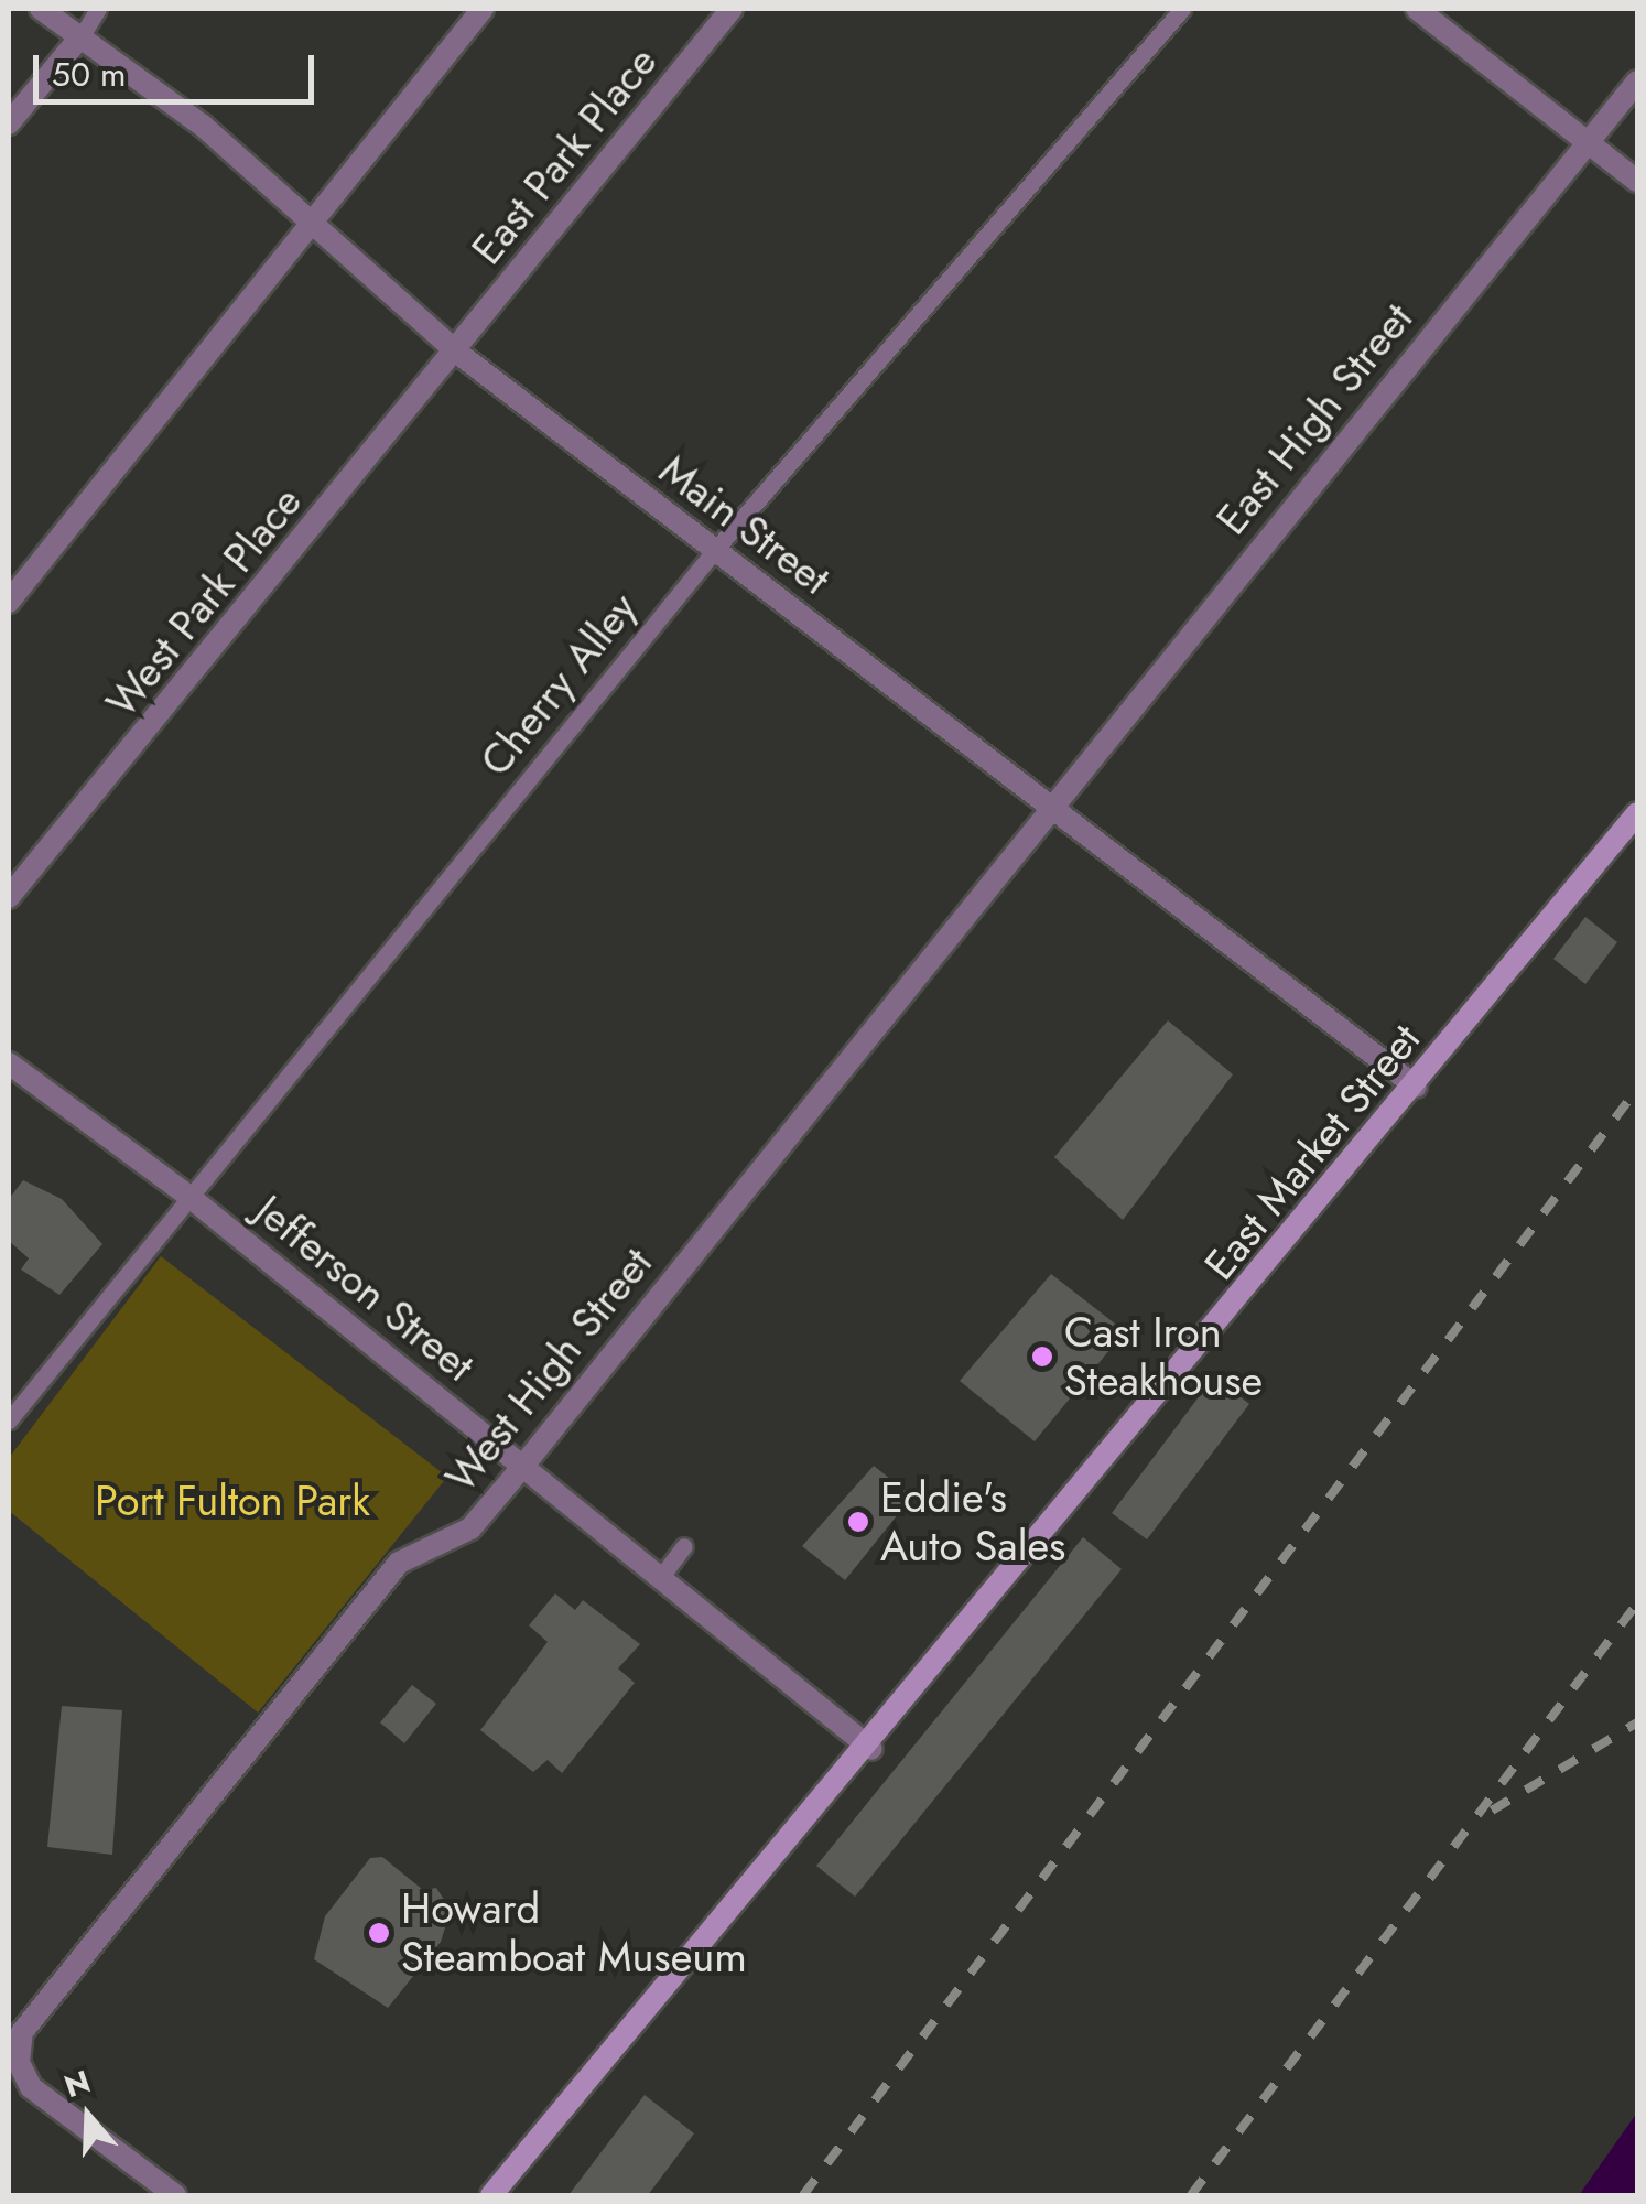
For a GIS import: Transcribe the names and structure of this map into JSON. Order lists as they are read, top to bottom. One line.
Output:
{"streets":{"main road":["East Market Street"],"street":["East Park Place","East High Street","Main Street","West Park Place","Jefferson Street","West High Street"],"lane":["Cherry Alley"]},"crossings":[["East Park Place","Main Street"],["East Park Place","West Park Place"],["East High Street","Main Street"],["East High Street","West High Street"],["Main Street","West Park Place"],["Main Street","Cherry Alley"],["Main Street","East Market Street"],["Main Street","West High Street"],["Cherry Alley","Jefferson Street"],["East Market Street","Jefferson Street"],["Jefferson Street","West High Street"]],"parks":["Port Fulton Park"],"places":["Cast Iron Steakhouse","Eddie's Auto Sales","Howard Steamboat Museum"],"scale_bar":"50 m","north":"top"}
